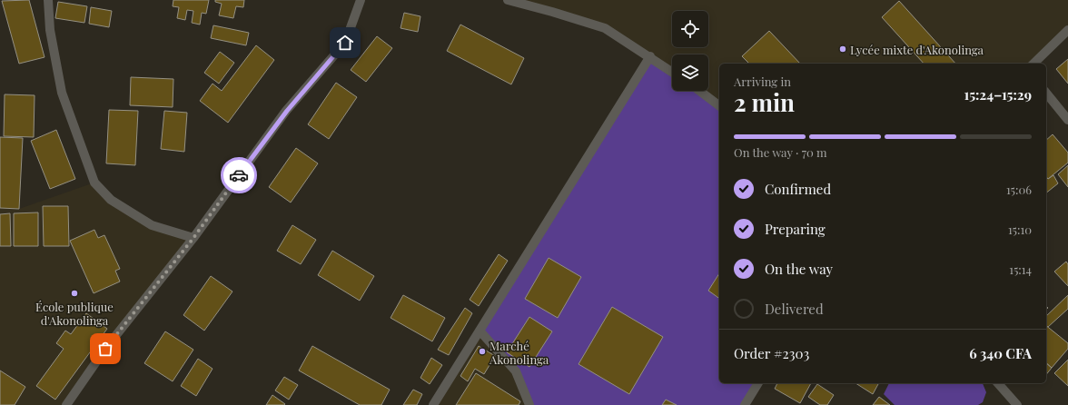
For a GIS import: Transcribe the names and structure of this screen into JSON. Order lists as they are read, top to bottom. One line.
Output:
{"places":["Lycée mixte d'Akonolinga","École publique d'Akonolinga","Marché Akonolinga"],"page":{"heading":["2 min","Arriving in","15:24–15:29"],"panel":["Order #2303","6 340 CFA"],"bar":"On the way · 70 m","list":[["Confirmed","15:06"],["Preparing","15:10"],["On the way","15:14"],"Delivered"]}}
